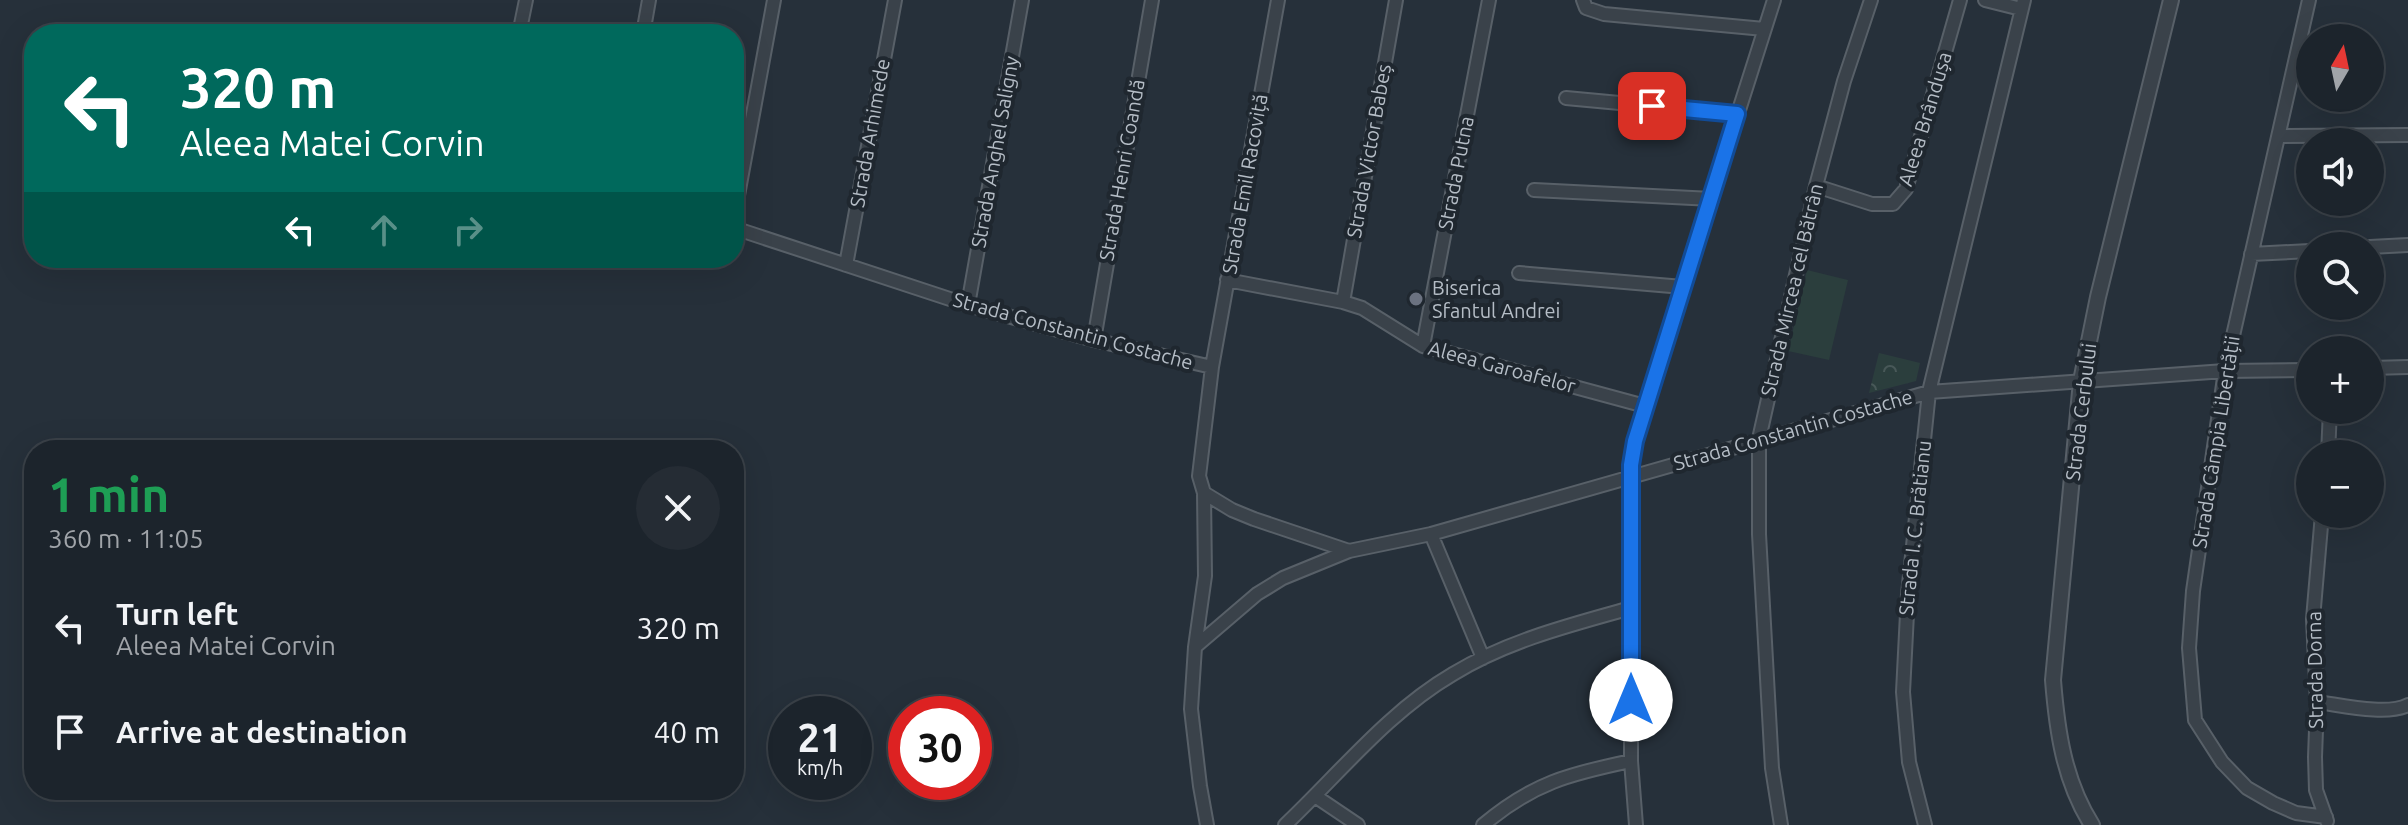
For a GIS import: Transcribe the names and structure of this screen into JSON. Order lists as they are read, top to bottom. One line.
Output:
{"streets":{"street":["Aleea Brândușa","Strada Arhimede","Strada Victor Babeș","Strada Anghel Saligny","Strada Henri Coandă","Strada Putna","Strada Emil Racoviță","Strada Mircea cel Bătrân","Strada Constantin Costache","Aleea Garoafelor","Strada Cerbului","Strada Câmpia Libertății","Strada I. C. Brătianu","Strada Dorna"]},"crossings":[["Aleea Brândușa","Strada Mircea cel Bătrân"],["Strada Arhimede","Strada Constantin Costache"],["Strada Victor Babeș","Aleea Garoafelor"],["Strada Anghel Saligny","Strada Constantin Costache"],["Strada Henri Coandă","Strada Constantin Costache"],["Strada Putna","Aleea Garoafelor"],["Strada Emil Racoviță","Strada Constantin Costache"],["Strada Emil Racoviță","Aleea Garoafelor"],["Strada Mircea cel Bătrân","Strada Constantin Costache"],["Strada Constantin Costache","Strada Cerbului"],["Strada Constantin Costache","Strada Câmpia Libertății"],["Strada Constantin Costache","Strada I. C. Brătianu"],["Strada Câmpia Libertății","Strada Dorna"]],"places":["Biserica Sfantul Andrei"],"north":"top","page":{"map_buttons":["+","−"],"turn":["320 m","Aleea Matei Corvin"],"heading":["1 min","360 m · 11:05"],"list":[{"name":"Turn left","note":"Aleea Matei Corvin","value":"320 m"},{"name":"Arrive at destination","value":"40 m"}],"speed":"21 km/h","limit":"30"}}
